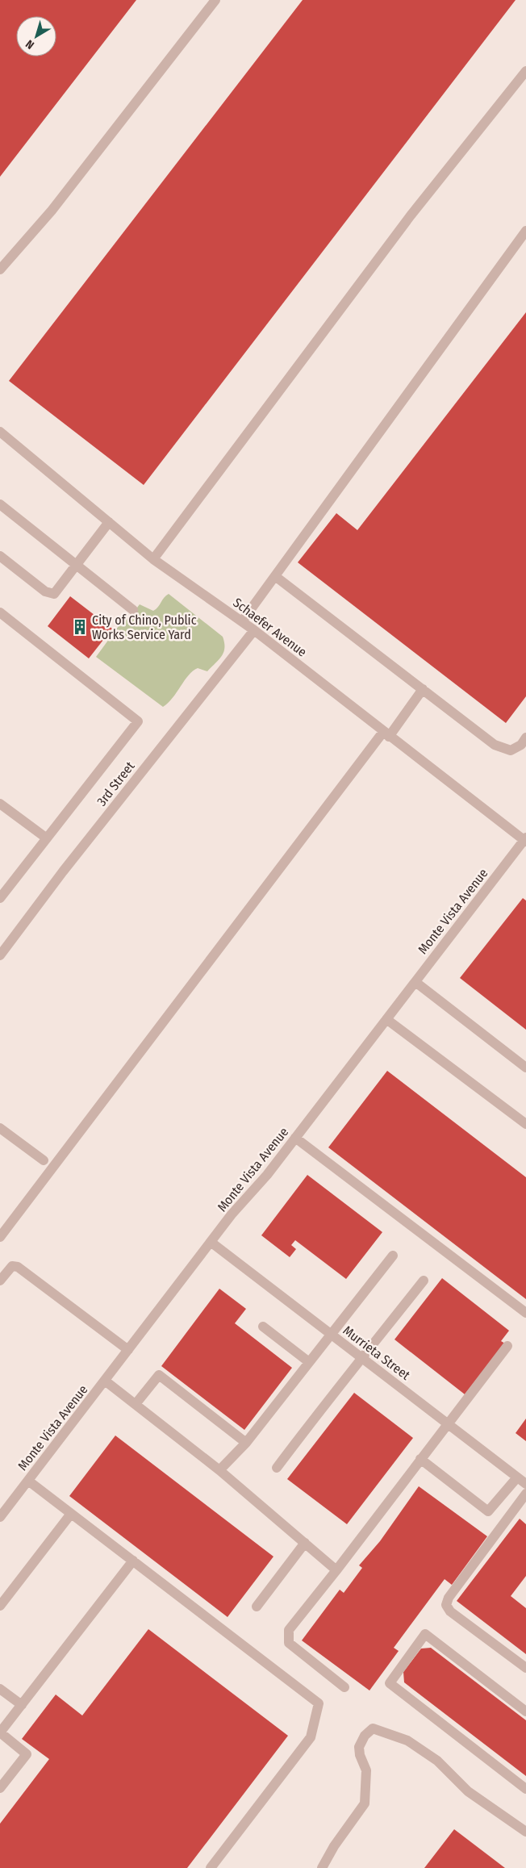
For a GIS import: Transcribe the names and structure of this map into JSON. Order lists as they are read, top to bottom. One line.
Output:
{"streets":{"street":["Schaefer Avenue","3rd Street","Monte Vista Avenue","Murrieta Street"]},"crossings":[["Schaefer Avenue","3rd Street"],["Schaefer Avenue","Monte Vista Avenue"],["Monte Vista Avenue","Murrieta Street"]],"places":{"building":["City of Chino, Public Works Service Yard"]},"north":"bottom left"}
